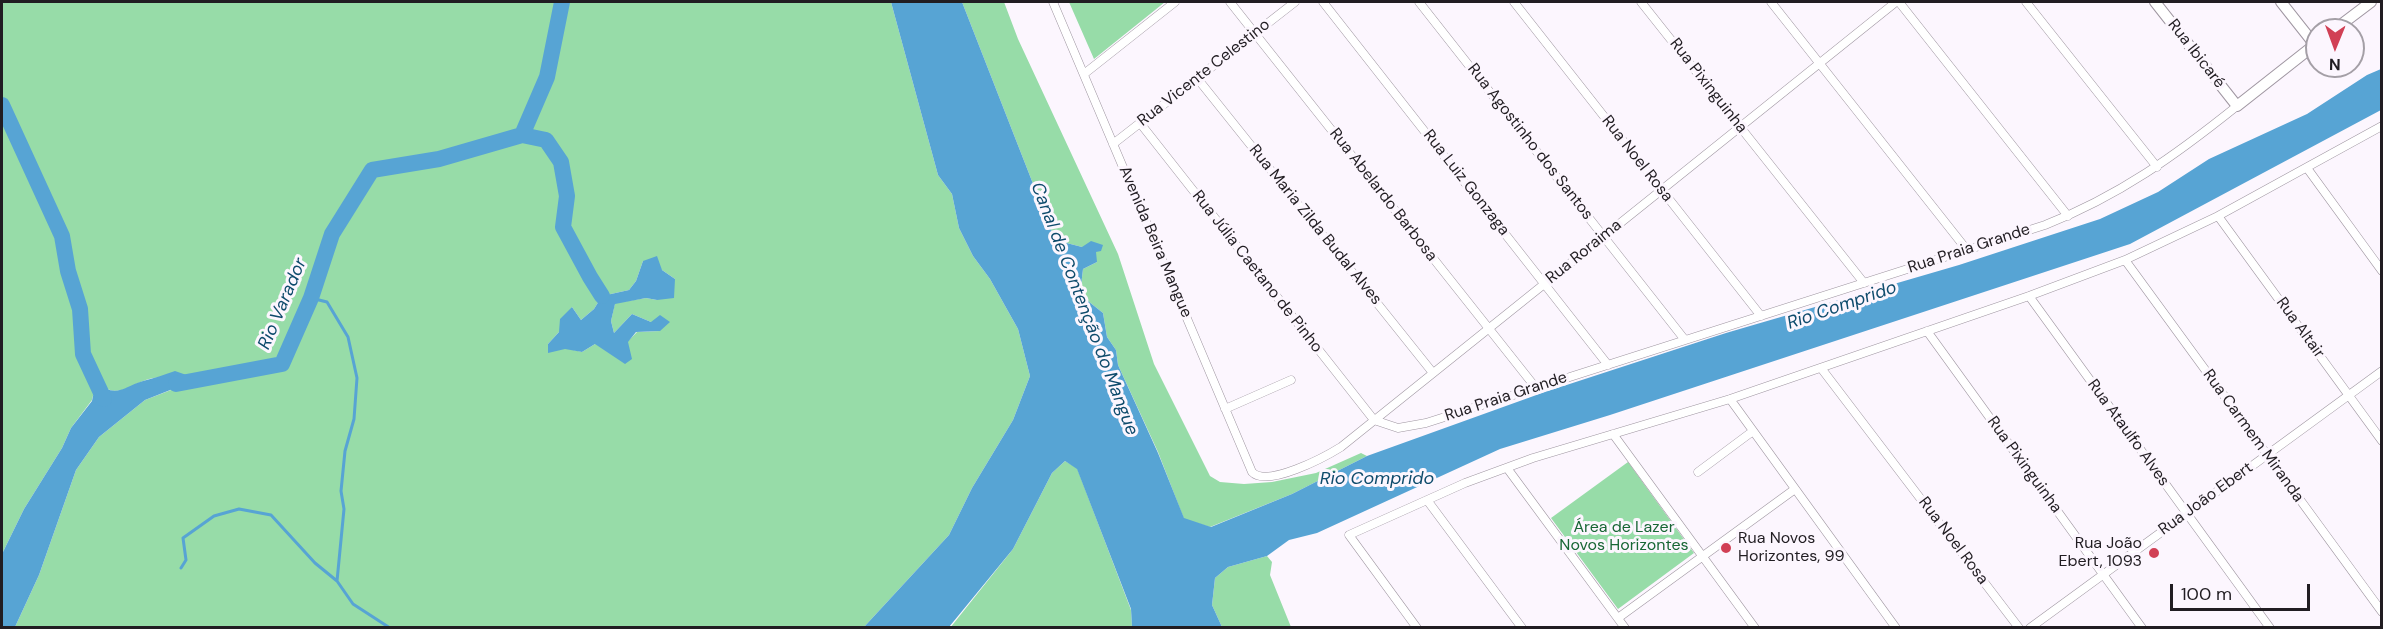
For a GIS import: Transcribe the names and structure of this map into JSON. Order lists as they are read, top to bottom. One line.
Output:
{"streets":{"street":["Rua Ibicaré","Rua Vicente Celestino","Rua Pixinguinha","Rua Agostinho dos Santos","Rua Noel Rosa","Rua Luiz Gonzaga","Rua Abelardo Barbosa","Rua Maria Zilda Budal Alves","Avenida Beira Mangue","Rua Praia Grande","Rua Roraima","Rua Júlia Caetano de Pinho","Rua Altair","Rua Ataulfo Alves","Rua Carmem Miranda","Rua João Ebert"]},"crossings":[["Rua Ibicaré","Rua Praia Grande"],["Rua Vicente Celestino","Rua Abelardo Barbosa"],["Rua Vicente Celestino","Rua Maria Zilda Budal Alves"],["Rua Vicente Celestino","Avenida Beira Mangue"],["Rua Vicente Celestino","Rua Júlia Caetano de Pinho"],["Rua Pixinguinha","Rua Praia Grande"],["Rua Pixinguinha","Rua Roraima"],["Rua Pixinguinha","Rua João Ebert"],["Rua Agostinho dos Santos","Rua Praia Grande"],["Rua Agostinho dos Santos","Rua Roraima"],["Rua Noel Rosa","Rua Praia Grande"],["Rua Noel Rosa","Rua Roraima"],["Rua Luiz Gonzaga","Rua Praia Grande"],["Rua Luiz Gonzaga","Rua Roraima"],["Rua Abelardo Barbosa","Rua Praia Grande"],["Rua Abelardo Barbosa","Rua Roraima"],["Rua Maria Zilda Budal Alves","Rua Roraima"],["Avenida Beira Mangue","Rua Roraima"],["Rua Praia Grande","Rua Roraima"],["Rua Praia Grande","Rua Júlia Caetano de Pinho"],["Rua Roraima","Rua Júlia Caetano de Pinho"],["Rua Altair","Rua João Ebert"],["Rua Ataulfo Alves","Rua João Ebert"],["Rua Carmem Miranda","Rua João Ebert"]],"water":["Rio Varador","Rio Comprido","Canal de Contenção do Mangue"],"parks":["Área de Lazer Novos Horizontes"],"places":["Rua Novos Horizontes, 99","Rua João Ebert, 1093"],"scale_bar":"100 m","north":"bottom"}
